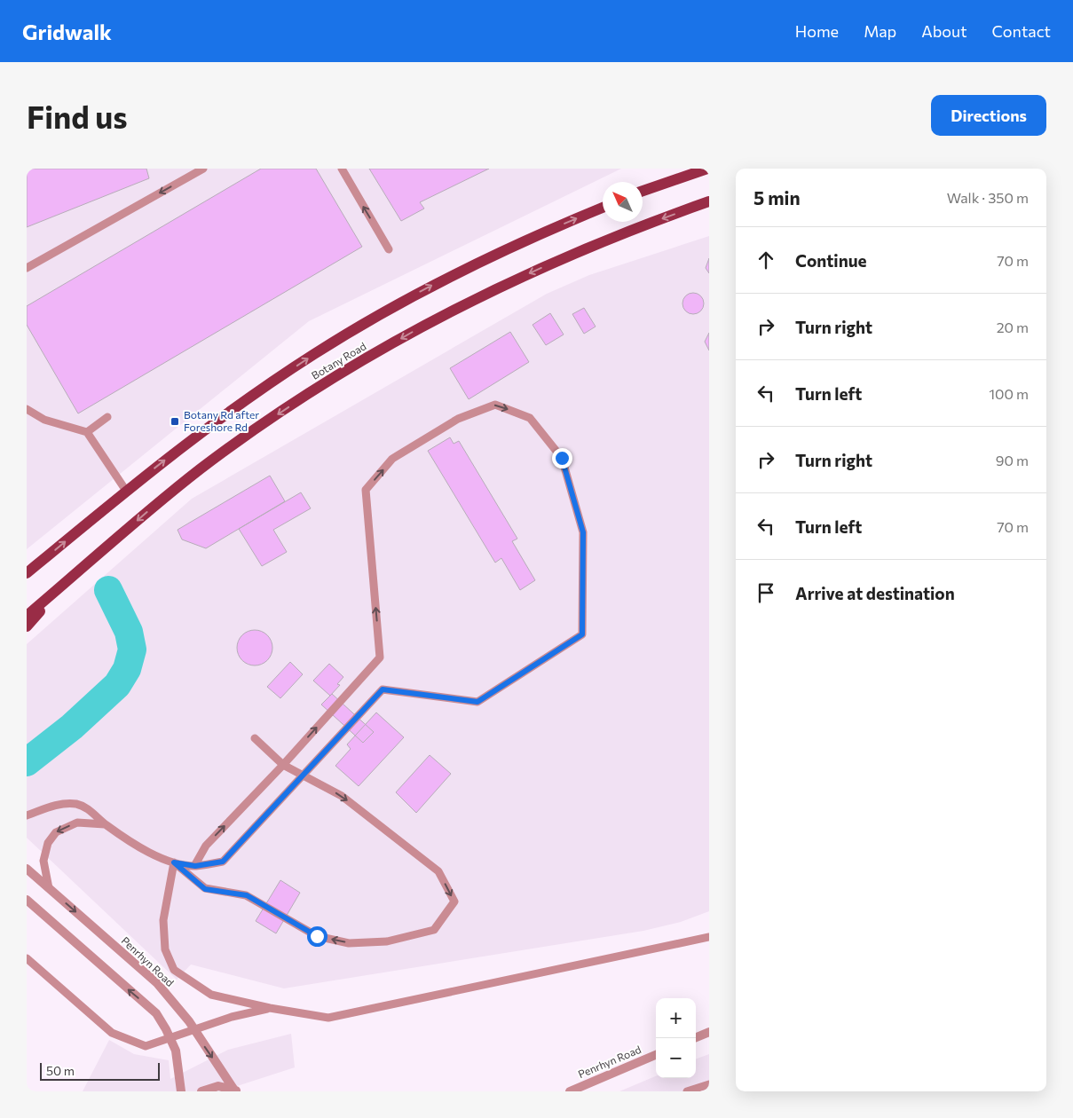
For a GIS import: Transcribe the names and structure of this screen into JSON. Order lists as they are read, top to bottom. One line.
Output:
{"streets":{"main road":["Botany Road"],"street":["Penrhyn Road"]},"places":{"transit":["Botany Rd after Foreshore Rd"]},"scale_bar":"50 m","north":"top left","page":{"header":"Gridwalk","nav":["Home","Map","About","Contact"],"buttons":"Directions","title":"Find us","heading":["5 min","Walk · 350 m"],"list":[["Continue","70 m"],["Turn right","20 m"],["Turn left","100 m"],["Turn right","90 m"],["Turn left","70 m"],"Arrive at destination"],"map_buttons":["+","−"],"scale":"50 m"}}
